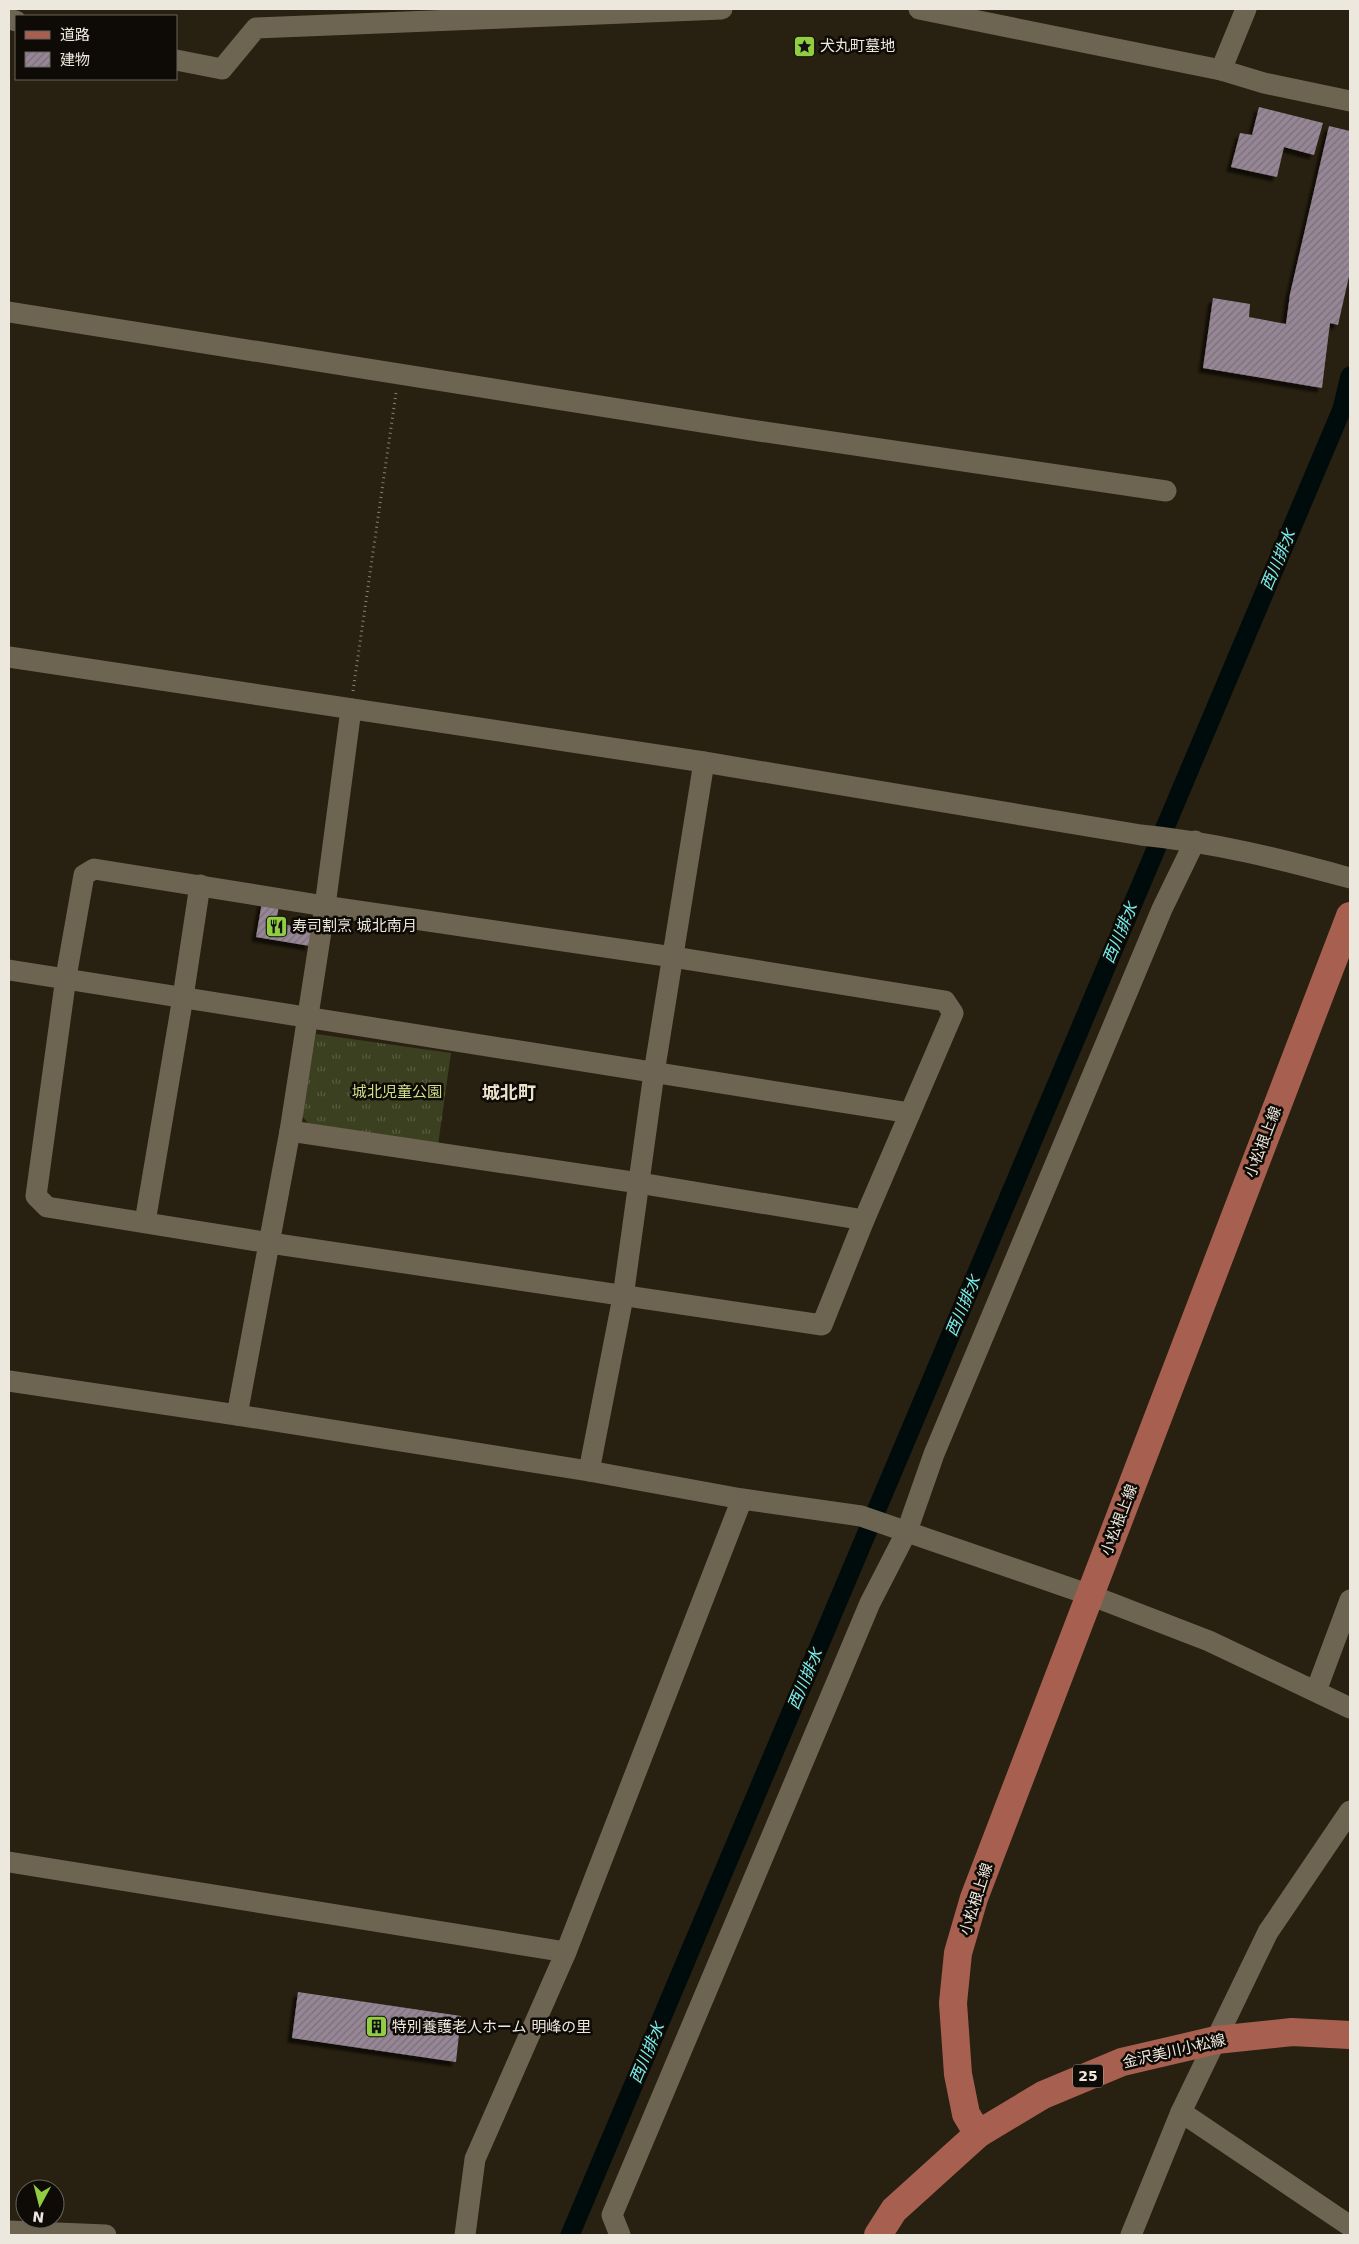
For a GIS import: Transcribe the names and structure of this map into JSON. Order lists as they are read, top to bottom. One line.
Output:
{"streets":{"main road":["小松根上線","金沢美川小松線","25"]},"crossings":[["小松根上線","金沢美川小松線"]],"districts":["城北町"],"water":["西川排水"],"parks":["城北児童公園"],"places":{"place":["犬丸町墓地"],"restaurant":["寿司割烹 城北南月"],"building":["特別養護老人ホーム 明峰の里"]},"legend":["道路","建物"],"north":"bottom"}
